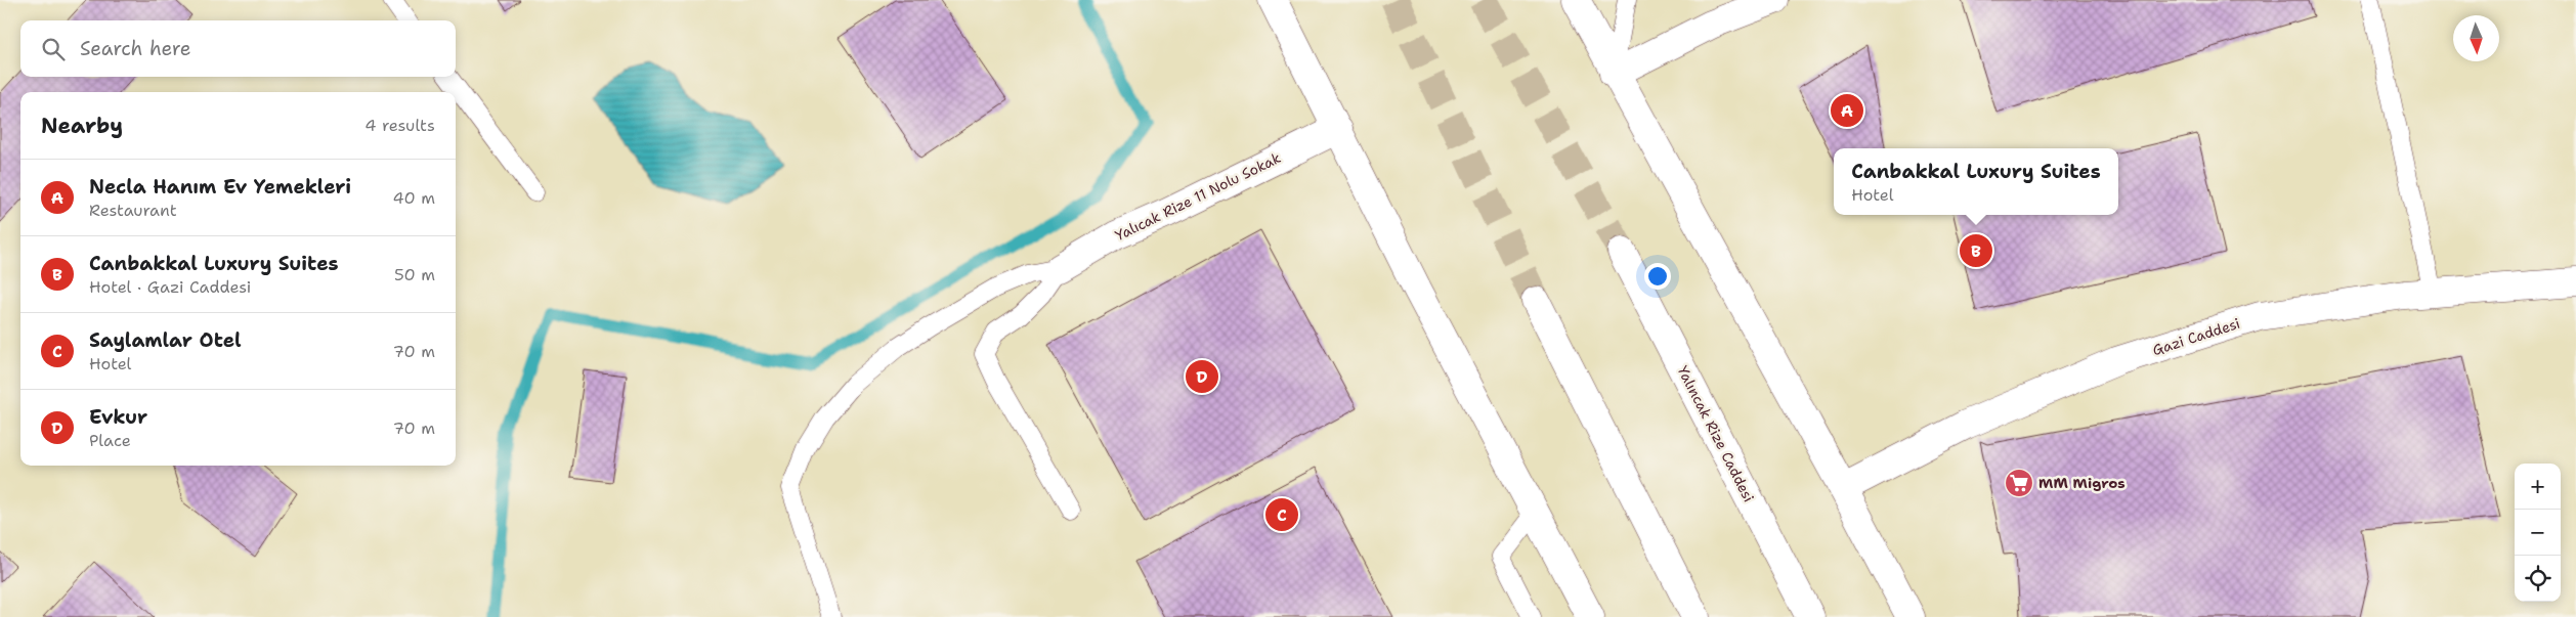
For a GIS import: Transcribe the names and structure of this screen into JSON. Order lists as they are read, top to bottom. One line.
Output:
{"streets":{"main road":["Yalıcak Rize 11 Nolu Sokak","Gazi Caddesi","Yalıncak Rize Caddesi"]},"places":{"supermarket":["MM Migros"]},"north":"bottom","page":{"search":"Search here","pins":["A","B","D","C"],"heading":["Nearby","4 results"],"popup":["Canbakkal Luxury Suites","Hotel"],"list":[{"mark":"A","name":"Necla Hanım Ev Yemekleri","note":"Restaurant","value":"40 m"},{"mark":"B","name":"Canbakkal Luxury Suites","note":"Hotel · Gazi Caddesi","value":"50 m"},{"mark":"C","name":"Saylamlar Otel","note":"Hotel","value":"70 m"},{"mark":"D","name":"Evkur","note":"Place","value":"70 m"}],"map_buttons":["+","−"]}}
